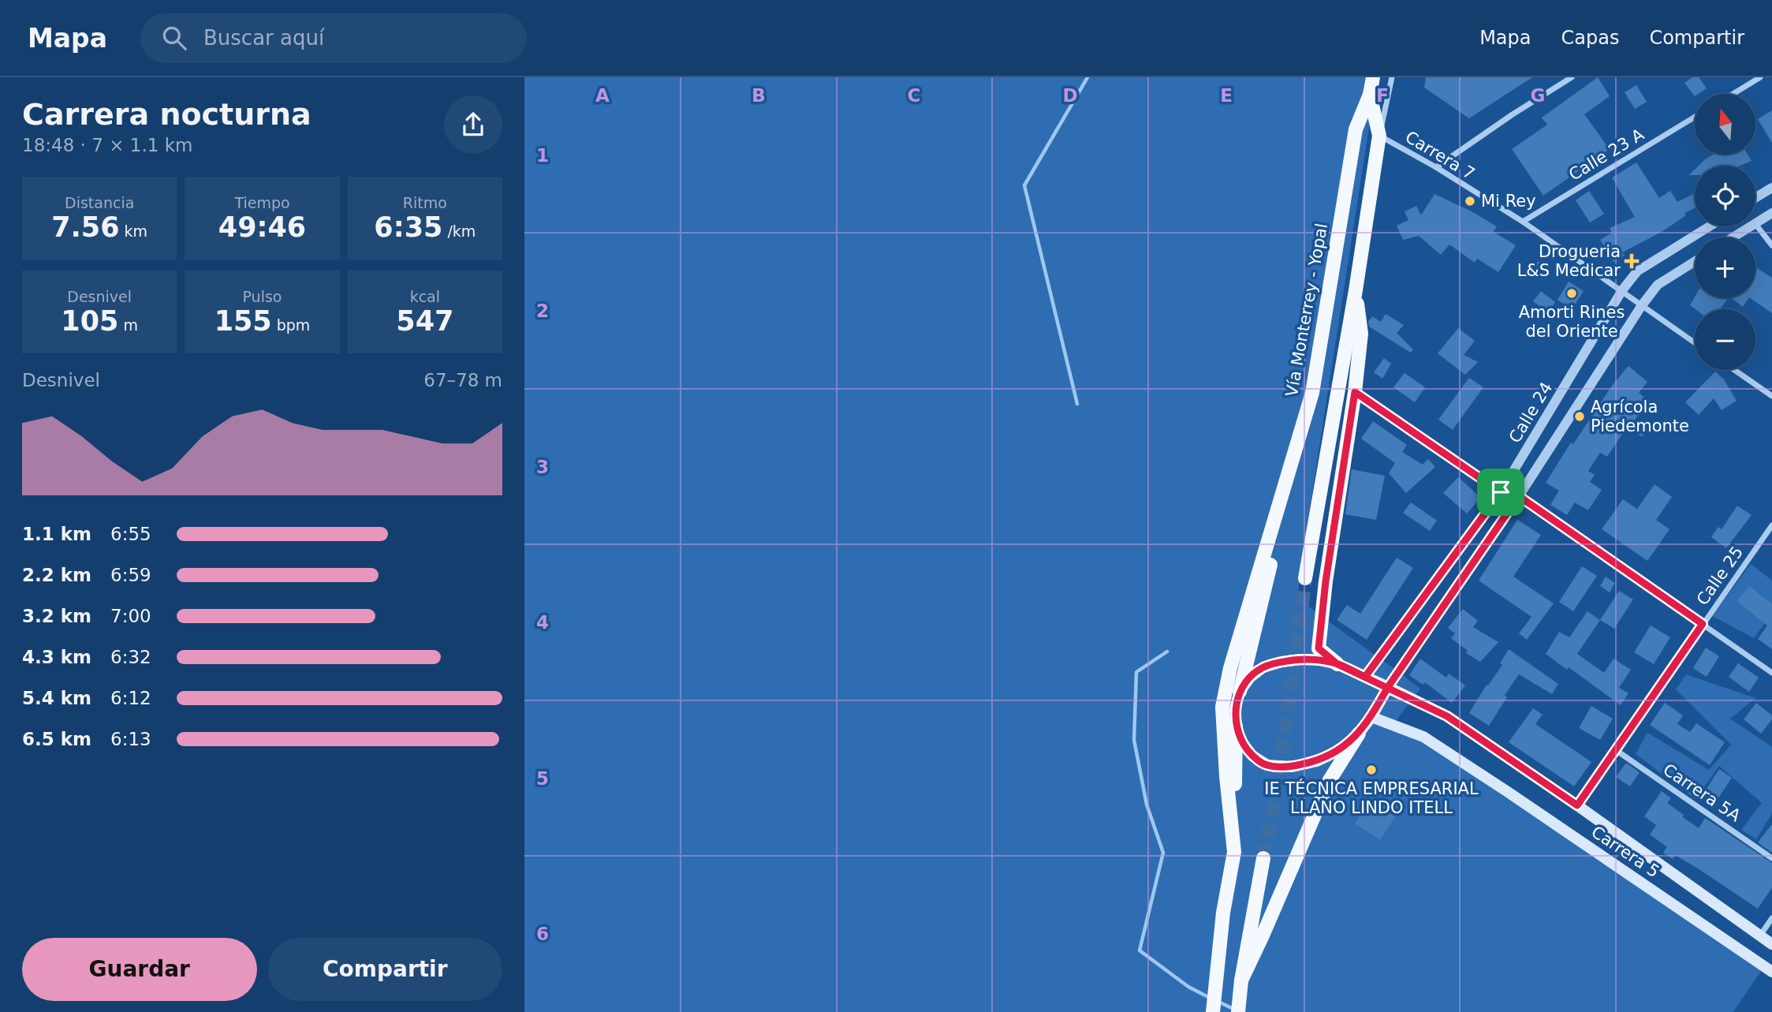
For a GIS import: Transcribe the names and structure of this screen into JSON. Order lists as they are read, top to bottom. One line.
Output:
{"streets":{"main road":["Vía Monterrey - Yopal","Carrera 5"],"street":["Calle 23 A","Carrera 7","Calle 24","Calle 25","Carrera 5A"]},"crossings":[["Calle 23 A","Carrera 7"],["Carrera 7","Calle 24"],["Calle 24","Carrera 5"],["Calle 25","Carrera 5A"],["Calle 25","Carrera 5"]],"places":{"other":["Mi Rey","Amorti Rines del Oriente","Agrícola Piedemonte","IE TÉCNICA EMPRESARIAL LLANO LINDO ITELL"],"health":["Drogueria L&S Medicar"]},"north":"top","page":{"header":"Mapa","search":"Buscar aquí","nav":["Mapa","Capas","Compartir"],"heading":["Carrera nocturna","18:48 · 7 × 1.1 km"],"map_buttons":["+","−"],"stats":[["Distancia","7.56 km"],["Tiempo","49:46"],["Ritmo","6:35 /km"],["Desnivel","105 m"],["Pulso","155 bpm"],["kcal","547"]],"chart":["Desnivel","67–78 m"],"list":[{"name":"1.1 km","note":"6:55"},{"name":"2.2 km","note":"6:59"},{"name":"3.2 km","note":"7:00"},{"name":"4.3 km","note":"6:32"},{"name":"5.4 km","note":"6:12"},{"name":"6.5 km","note":"6:13"}],"buttons":["Guardar","Compartir"]},"grid":{"columns":["A","B","C","D","E","F","G"],"rows":["1","2","3","4","5","6"]}}
